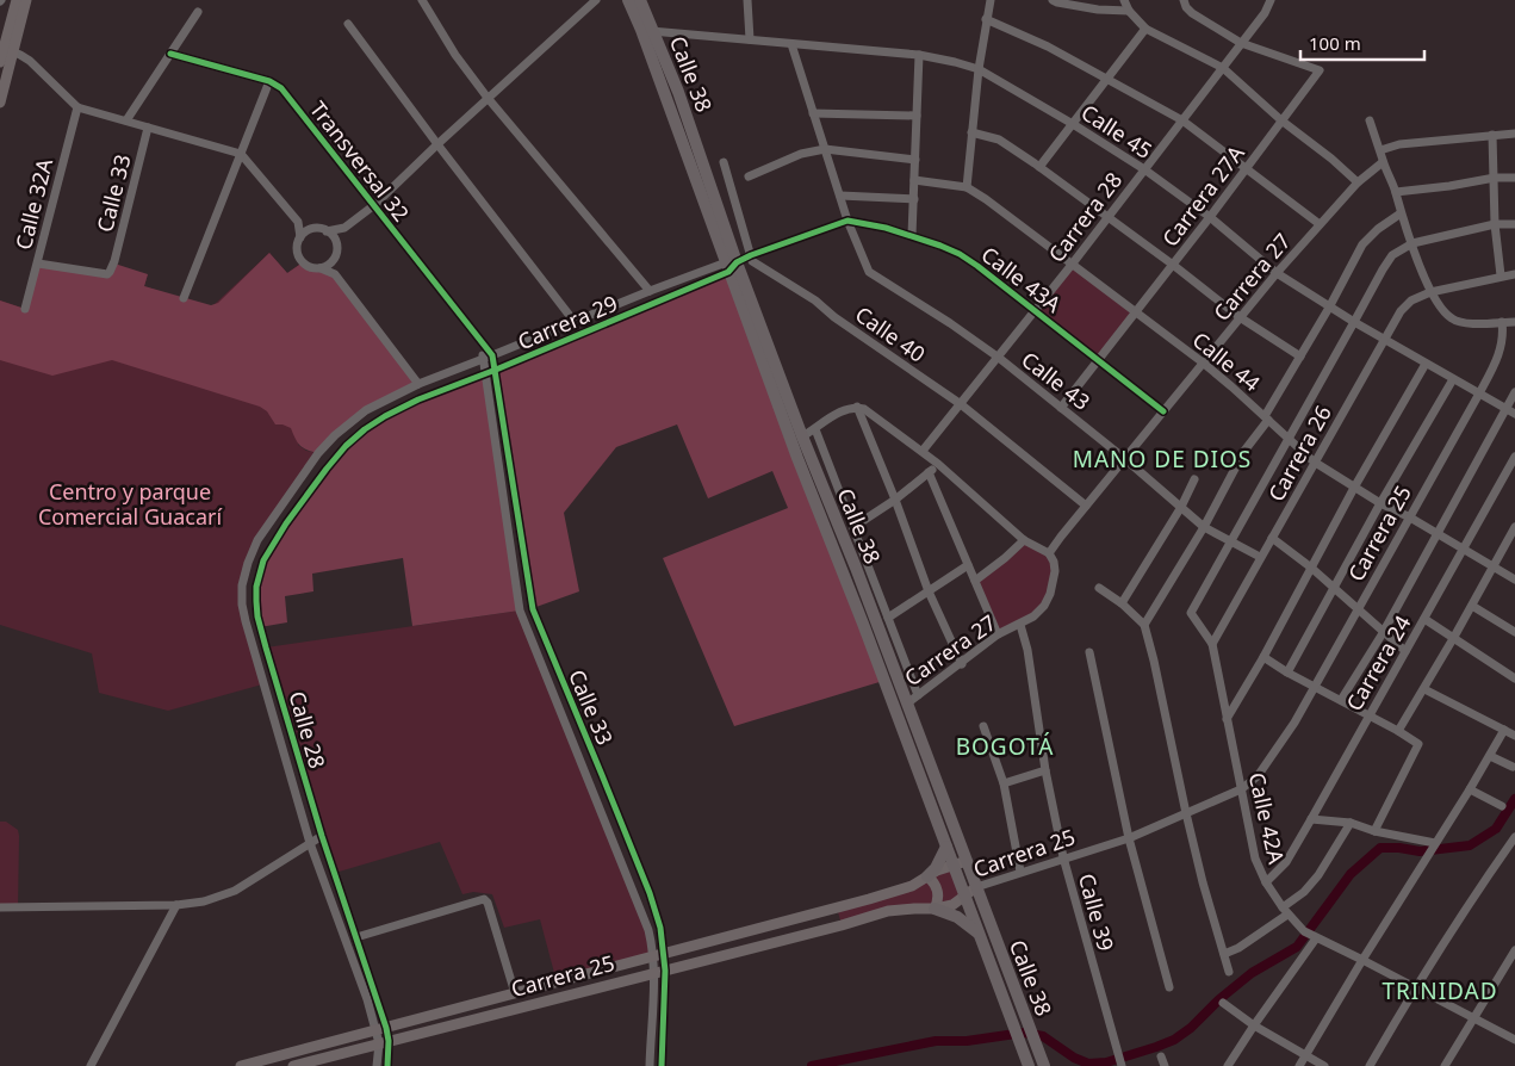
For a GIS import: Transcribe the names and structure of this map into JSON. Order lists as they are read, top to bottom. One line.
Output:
{"streets":{"highway":["Calle 38"],"main road":["Carrera 25"],"street":["Calle 45","Transversal 32","Calle 33","Carrera 27A","Calle 32A","Carrera 28","Carrera 27","Calle 43A","Carrera 29","Calle 40","Calle 44","Calle 43","Carrera 26","Carrera 24","Calle 28","Calle 42A","Calle 39"]},"crossings":[["Calle 38","Calle 45"],["Calle 38","Carrera 27"],["Calle 38","Calle 43A"],["Calle 38","Carrera 29"],["Calle 38","Carrera 25"],["Calle 45","Carrera 27A"],["Calle 45","Carrera 28"],["Calle 45","Carrera 27"],["Calle 45","Carrera 26"],["Calle 45","Carrera 25"],["Transversal 32","Calle 33"],["Transversal 32","Carrera 29"],["Calle 33","Calle 32A"],["Calle 33","Carrera 29"],["Calle 33","Carrera 25"],["Carrera 27A","Carrera 28"],["Carrera 27A","Calle 43A"],["Carrera 27A","Calle 44"],["Carrera 27A","Calle 43"],["Carrera 28","Calle 43A"],["Carrera 28","Calle 40"],["Carrera 28","Calle 44"],["Carrera 28","Calle 43"],["Carrera 27","Calle 43A"],["Carrera 27","Calle 40"],["Carrera 27","Calle 44"],["Carrera 27","Calle 43"],["Carrera 27","Calle 39"],["Calle 43A","Carrera 29"],["Calle 43A","Calle 40"],["Calle 43A","Calle 43"],["Carrera 29","Calle 28"],["Calle 44","Carrera 26"],["Calle 44","Carrera 25"],["Calle 44","Carrera 24"],["Calle 43","Carrera 26"],["Calle 43","Calle 42A"],["Carrera 26","Calle 42A"],["Carrera 25","Calle 28"],["Carrera 25","Calle 42A"],["Carrera 25","Calle 39"],["Carrera 24","Calle 42A"]],"districts":["MANO DE DIOS","BOGOTÁ","TRINIDAD"],"parks":["Centro y parque Comercial Guacarí"],"scale_bar":"100 m"}
